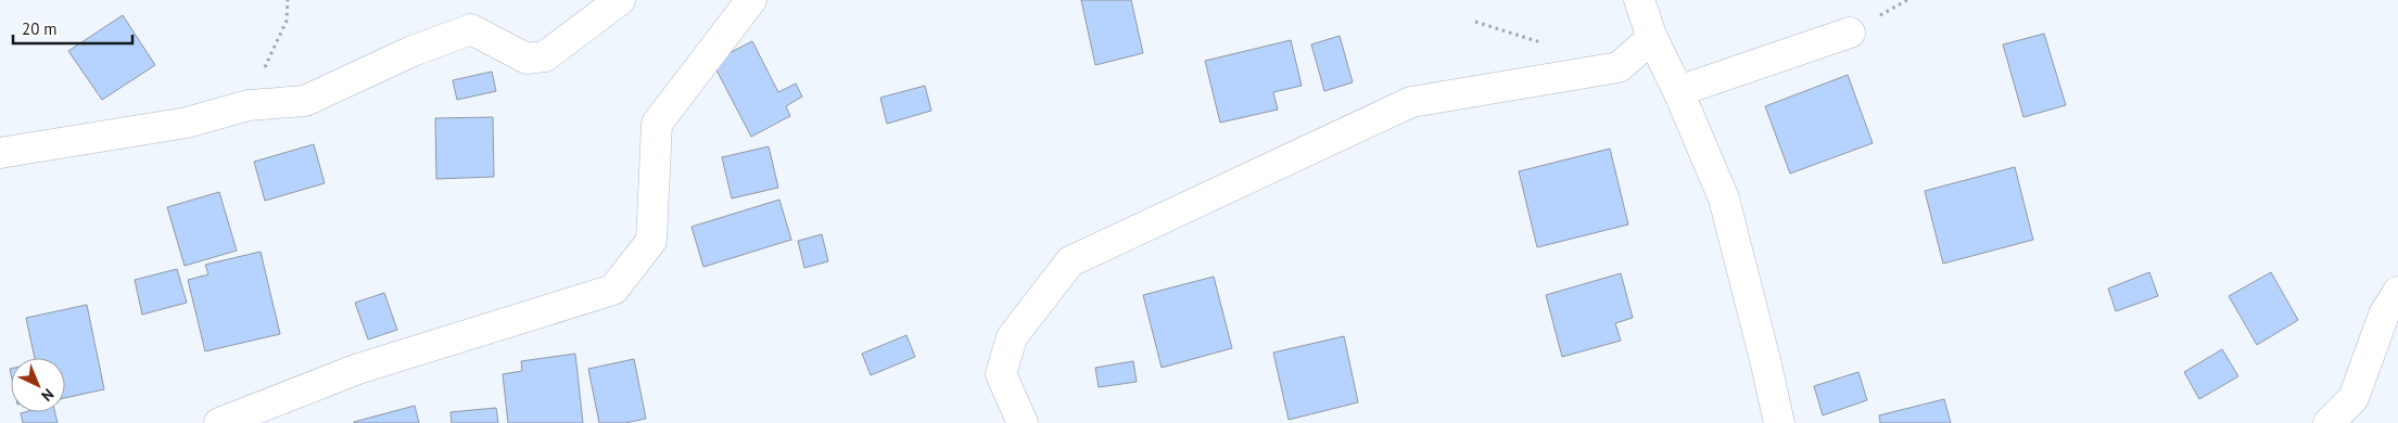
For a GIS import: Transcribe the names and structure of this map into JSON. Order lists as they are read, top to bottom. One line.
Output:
{"scale_bar":"20 m","north":"bottom right"}
